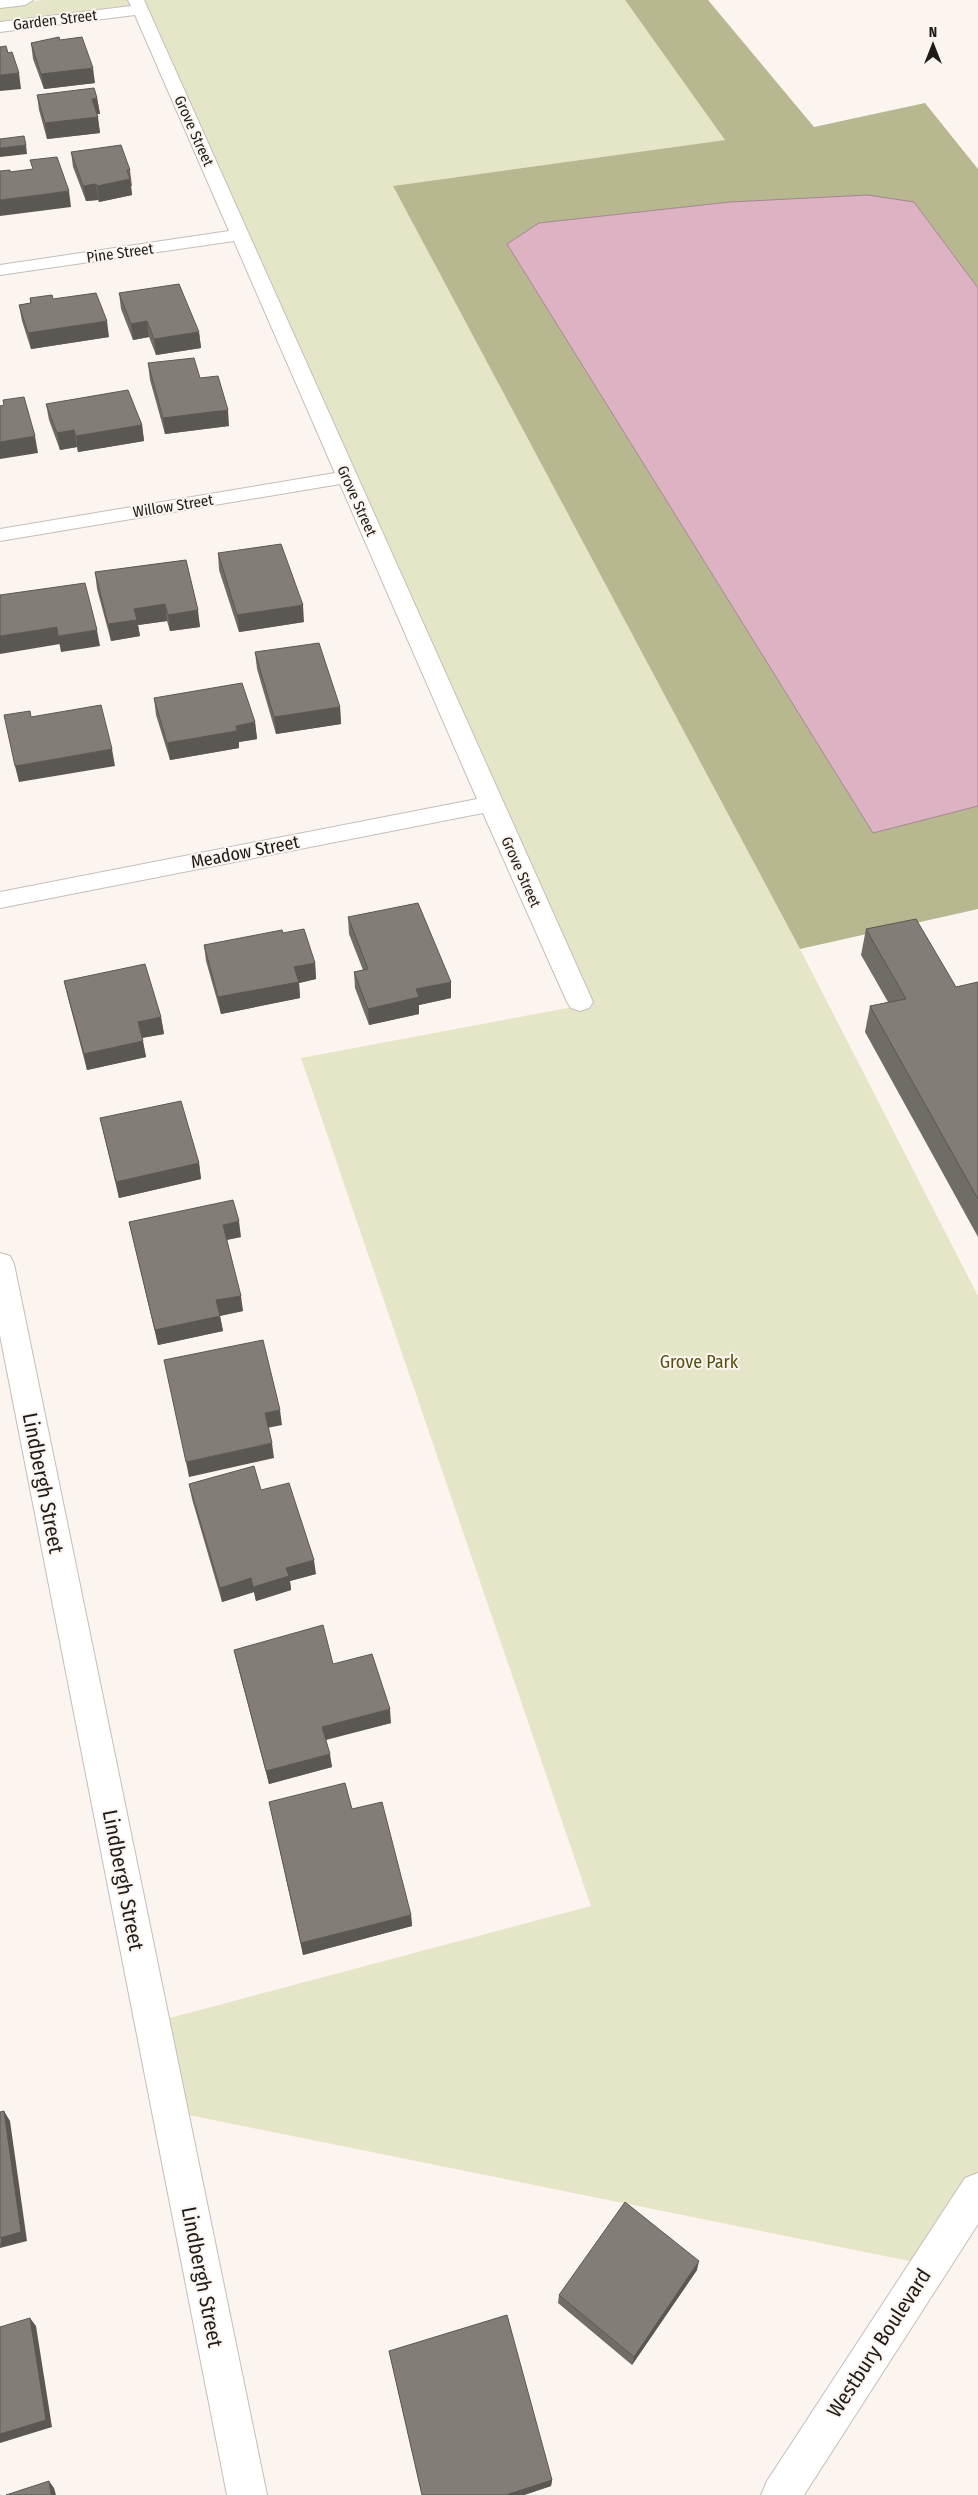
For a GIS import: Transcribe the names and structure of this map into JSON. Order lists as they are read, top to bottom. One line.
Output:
{"streets":{"street":["Garden Street","Grove Street","Pine Street","Willow Street","Meadow Street","Lindbergh Street","Westbury Boulevard"]},"crossings":[["Garden Street","Grove Street"],["Grove Street","Pine Street"],["Grove Street","Willow Street"],["Grove Street","Meadow Street"]],"parks":["Grove Park"],"north":"top"}
